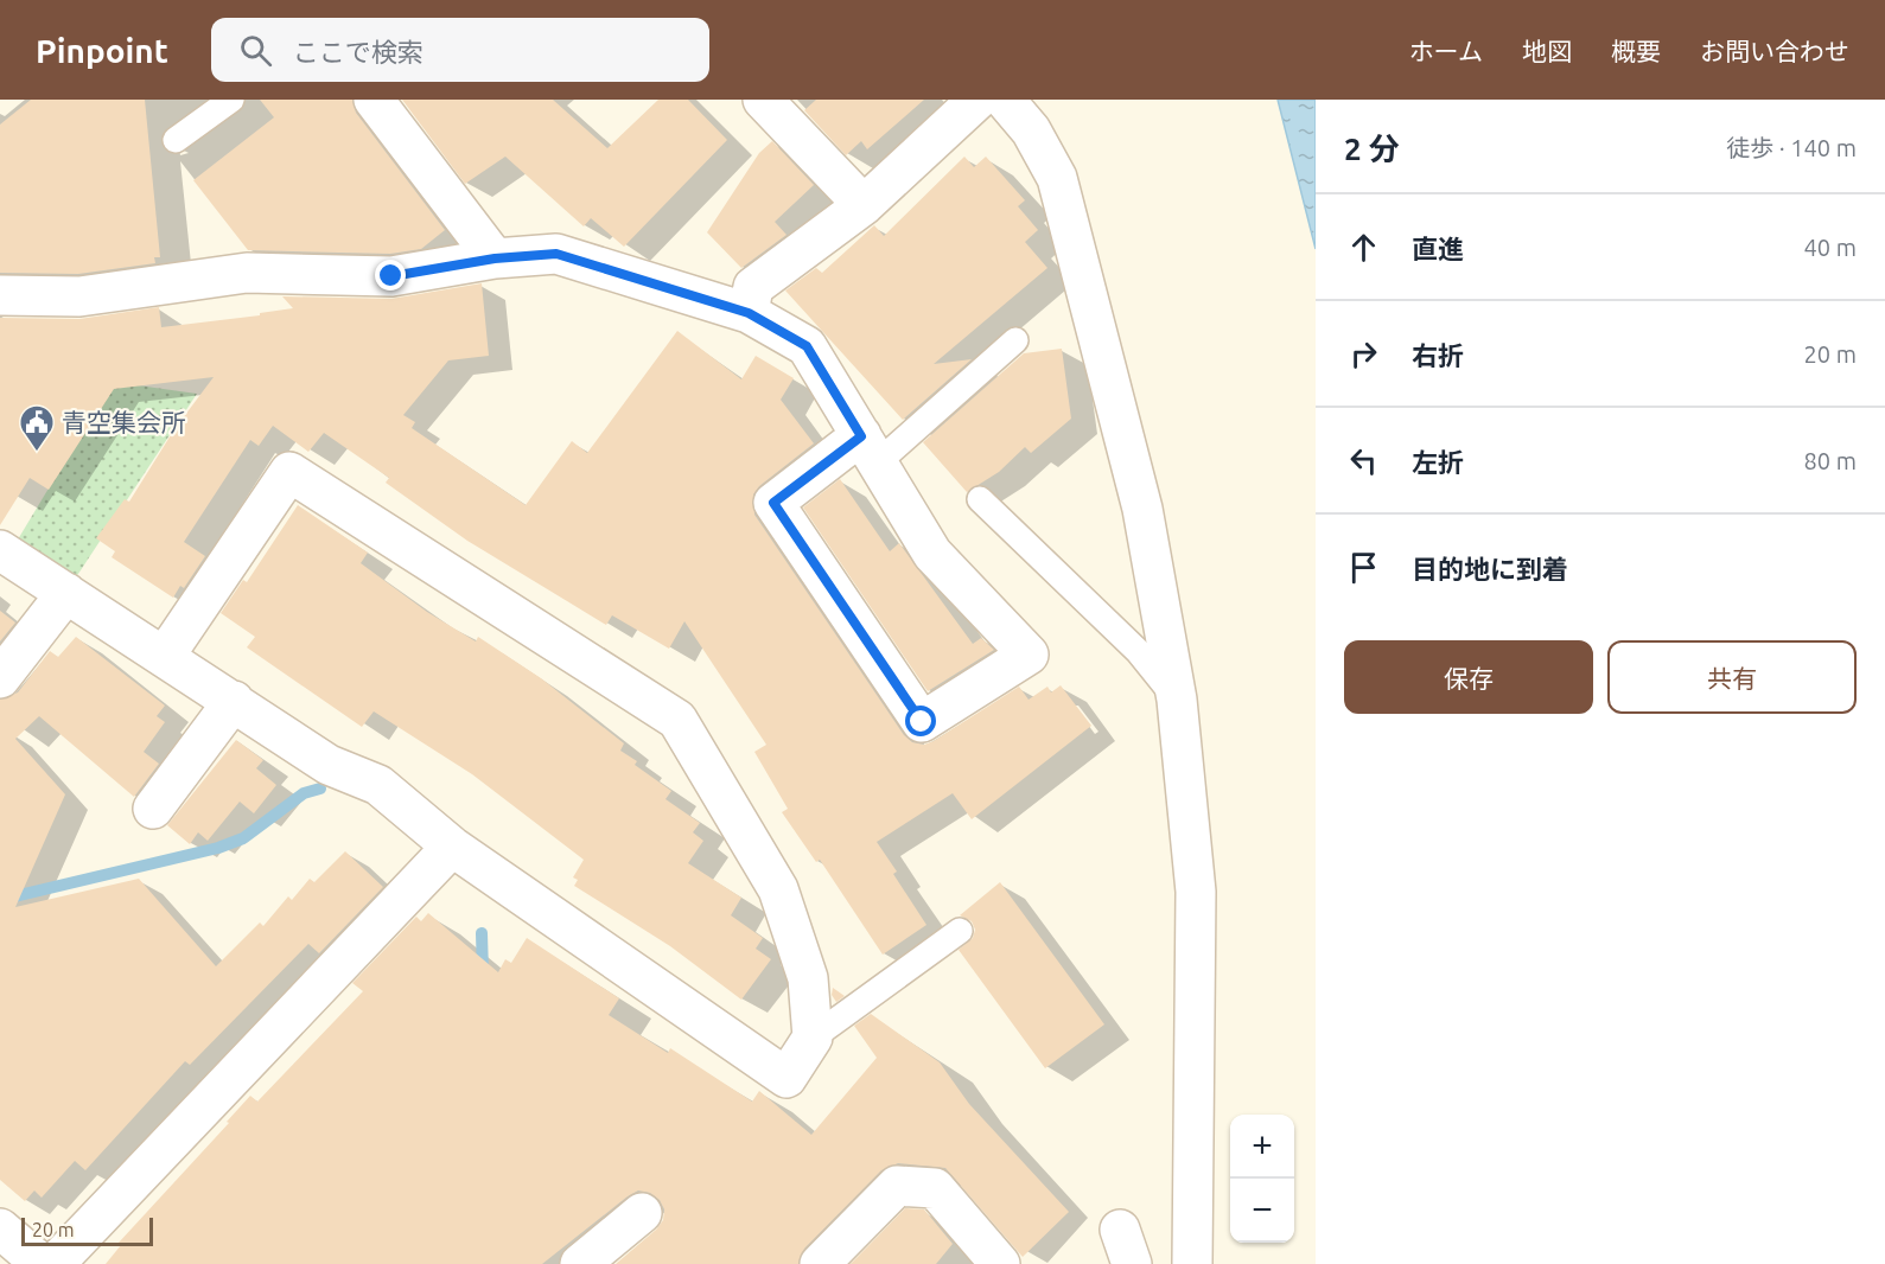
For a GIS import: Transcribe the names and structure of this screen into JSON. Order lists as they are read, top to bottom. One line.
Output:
{"places":{"public building":["青空集会所"]},"scale_bar":"20 m","page":{"header":"Pinpoint","search":"ここで検索","nav":["ホーム","地図","概要","お問い合わせ"],"heading":["2 分","徒歩 · 140 m"],"list":[["直進","40 m"],["右折","20 m"],["左折","80 m"],"目的地に到着"],"buttons":["保存","共有"],"map_buttons":["+","−"],"scale":"20 m"}}
